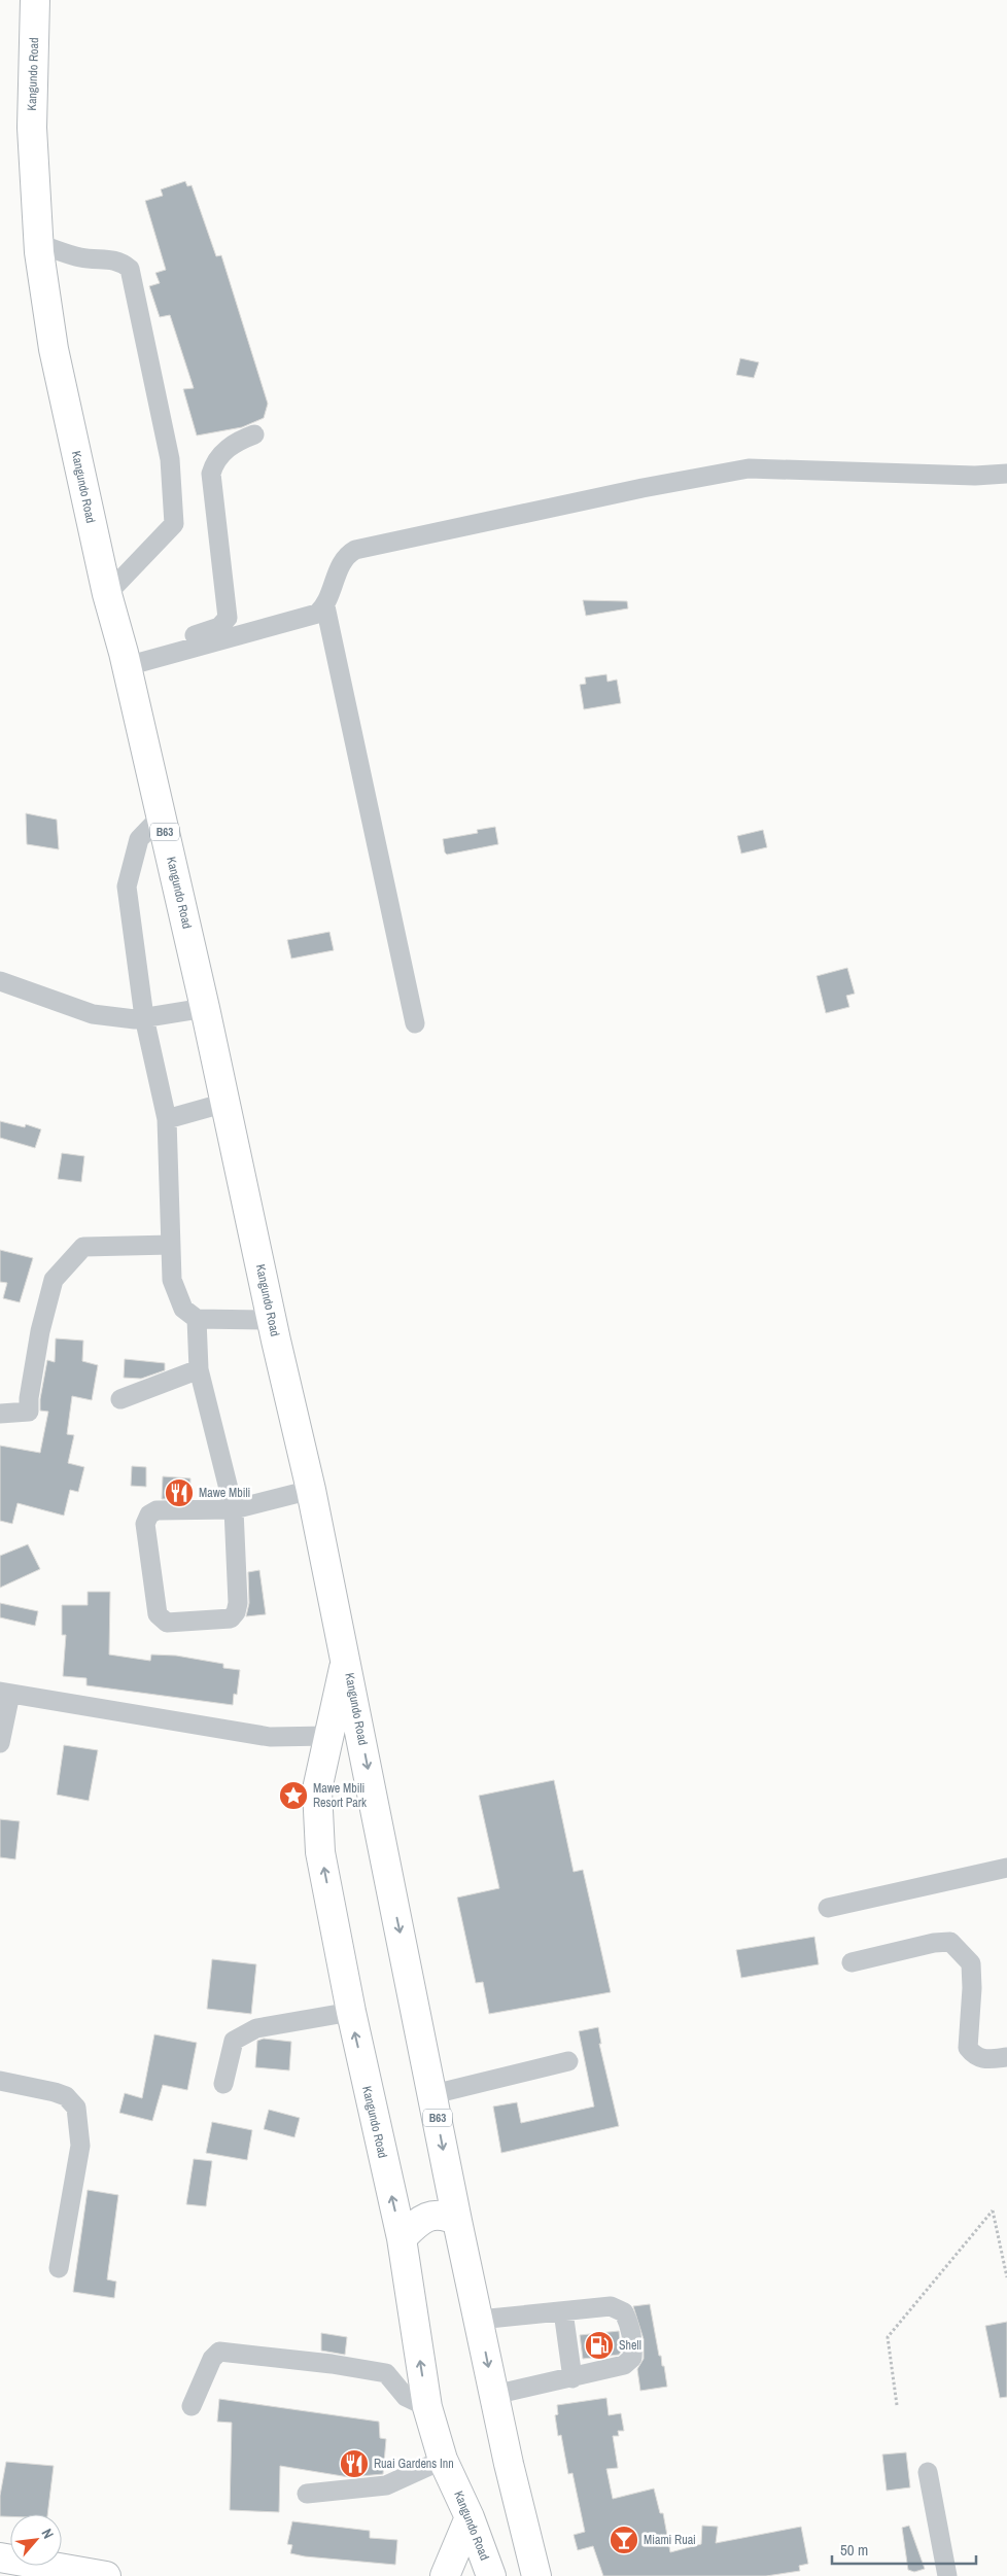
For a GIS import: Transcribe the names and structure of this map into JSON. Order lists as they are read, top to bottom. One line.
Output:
{"streets":{"highway":["Kangundo Road","B63"]},"places":{"restaurant":["Mawe Mbili","Ruai Gardens Inn"],"place":["Mawe Mbili Resort Park"],"fuel station":["Shell"],"bar":["Miami Ruai"]},"scale_bar":"50 m","north":"top right"}
